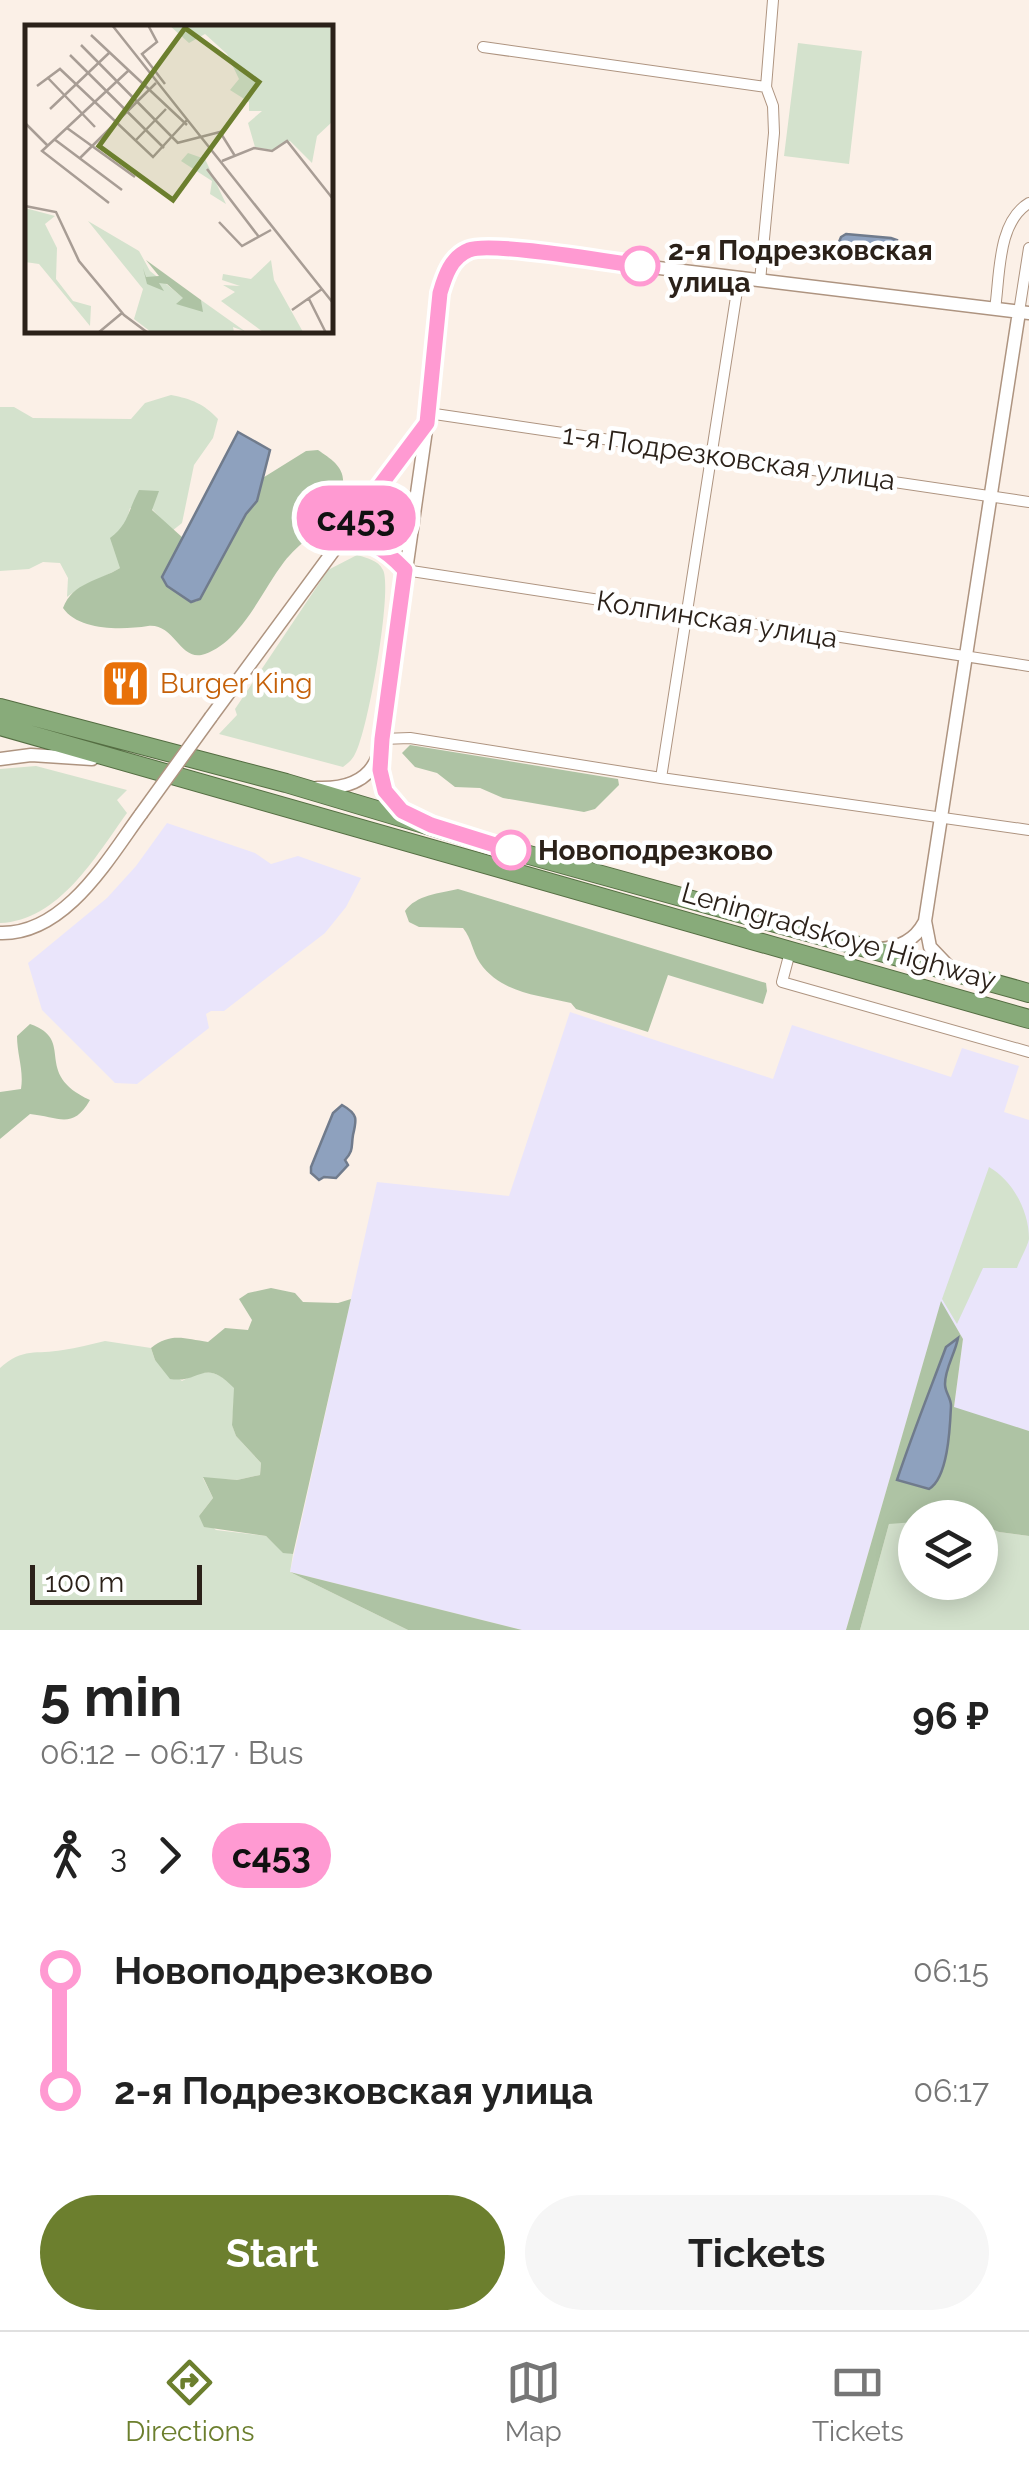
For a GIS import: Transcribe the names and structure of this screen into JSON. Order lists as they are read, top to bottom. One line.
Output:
{"streets":{"highway":["Leningradskoye Highway"],"street":["1-я Подрезковская улица","Колпинская улица"]},"places":{"other":["2-я Подрезковская улица","Новоподрезково"],"restaurant":["Burger King"]},"lines":["bus line с453"],"scale_bar":"100 m","page":{"on_map":"с453","scale":"100 m","heading":["5 min","06:12 – 06:17 · Bus","96 ₽"],"legs":["3","с453"],"list":[{"name":"Новоподрезково","value":"06:15"},{"name":"2-я Подрезковская улица","value":"06:17"}],"buttons":["Start","Tickets"],"tabs":["Directions","Map","Tickets"]}}
